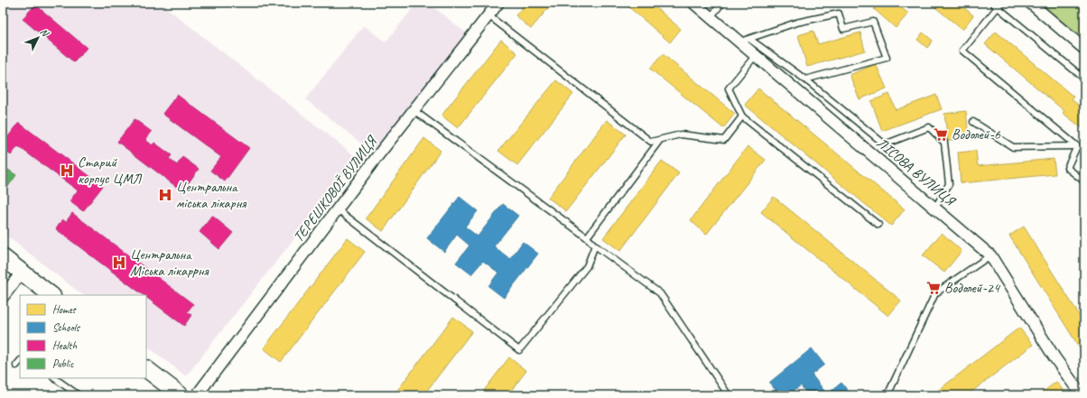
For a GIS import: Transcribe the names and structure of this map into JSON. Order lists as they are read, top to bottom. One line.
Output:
{"streets":{"street":["ЛІСОВА ВУЛИЦЯ","ТЕРЕШКОВОЇ ВУЛИЦЯ"]},"places":{"supermarket":["Водолей-6","Водолей-24"],"hospital":["Старий корпус ЦМЛ","Центральна міська лікарня","Центральна Міська лікаррня"]},"legend":["Homes","Schools","Health","Public"],"north":"top right"}
